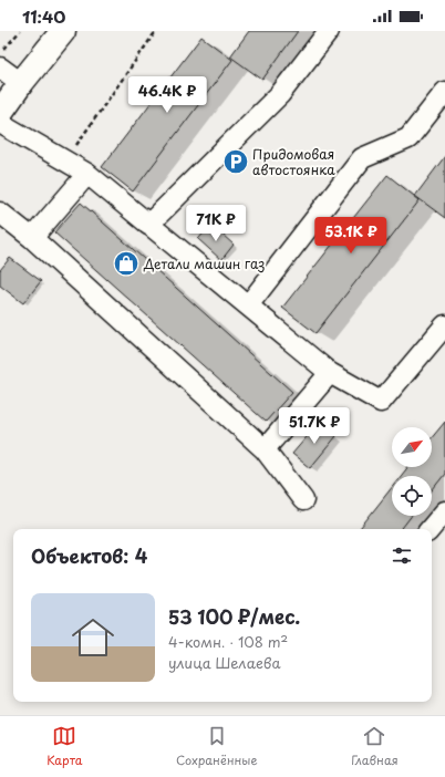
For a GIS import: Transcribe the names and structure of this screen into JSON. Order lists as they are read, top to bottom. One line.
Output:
{"places":{"parking":["Придомовая автостоянка"],"shop":["Детали машин газ"]},"north":"top right","page":{"status":"11:40","price":["46.4K ₽","71K ₽","53.1K ₽","51.7K ₽"],"heading":"Объектов: 4","list":[{"name":"53 100 ₽/мес.","note":"4-комн. · 108 m² · улица Шелаева"}],"tabs":["Карта","Сохранённые","Главная"]}}
